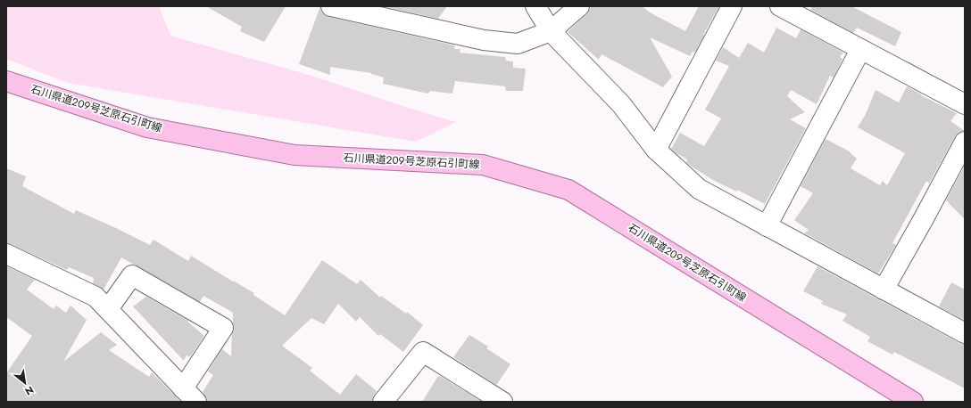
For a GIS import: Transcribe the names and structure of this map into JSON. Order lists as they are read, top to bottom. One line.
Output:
{"streets":{"main road":["石川県道209号芝原石引町線"]},"north":"bottom right"}
